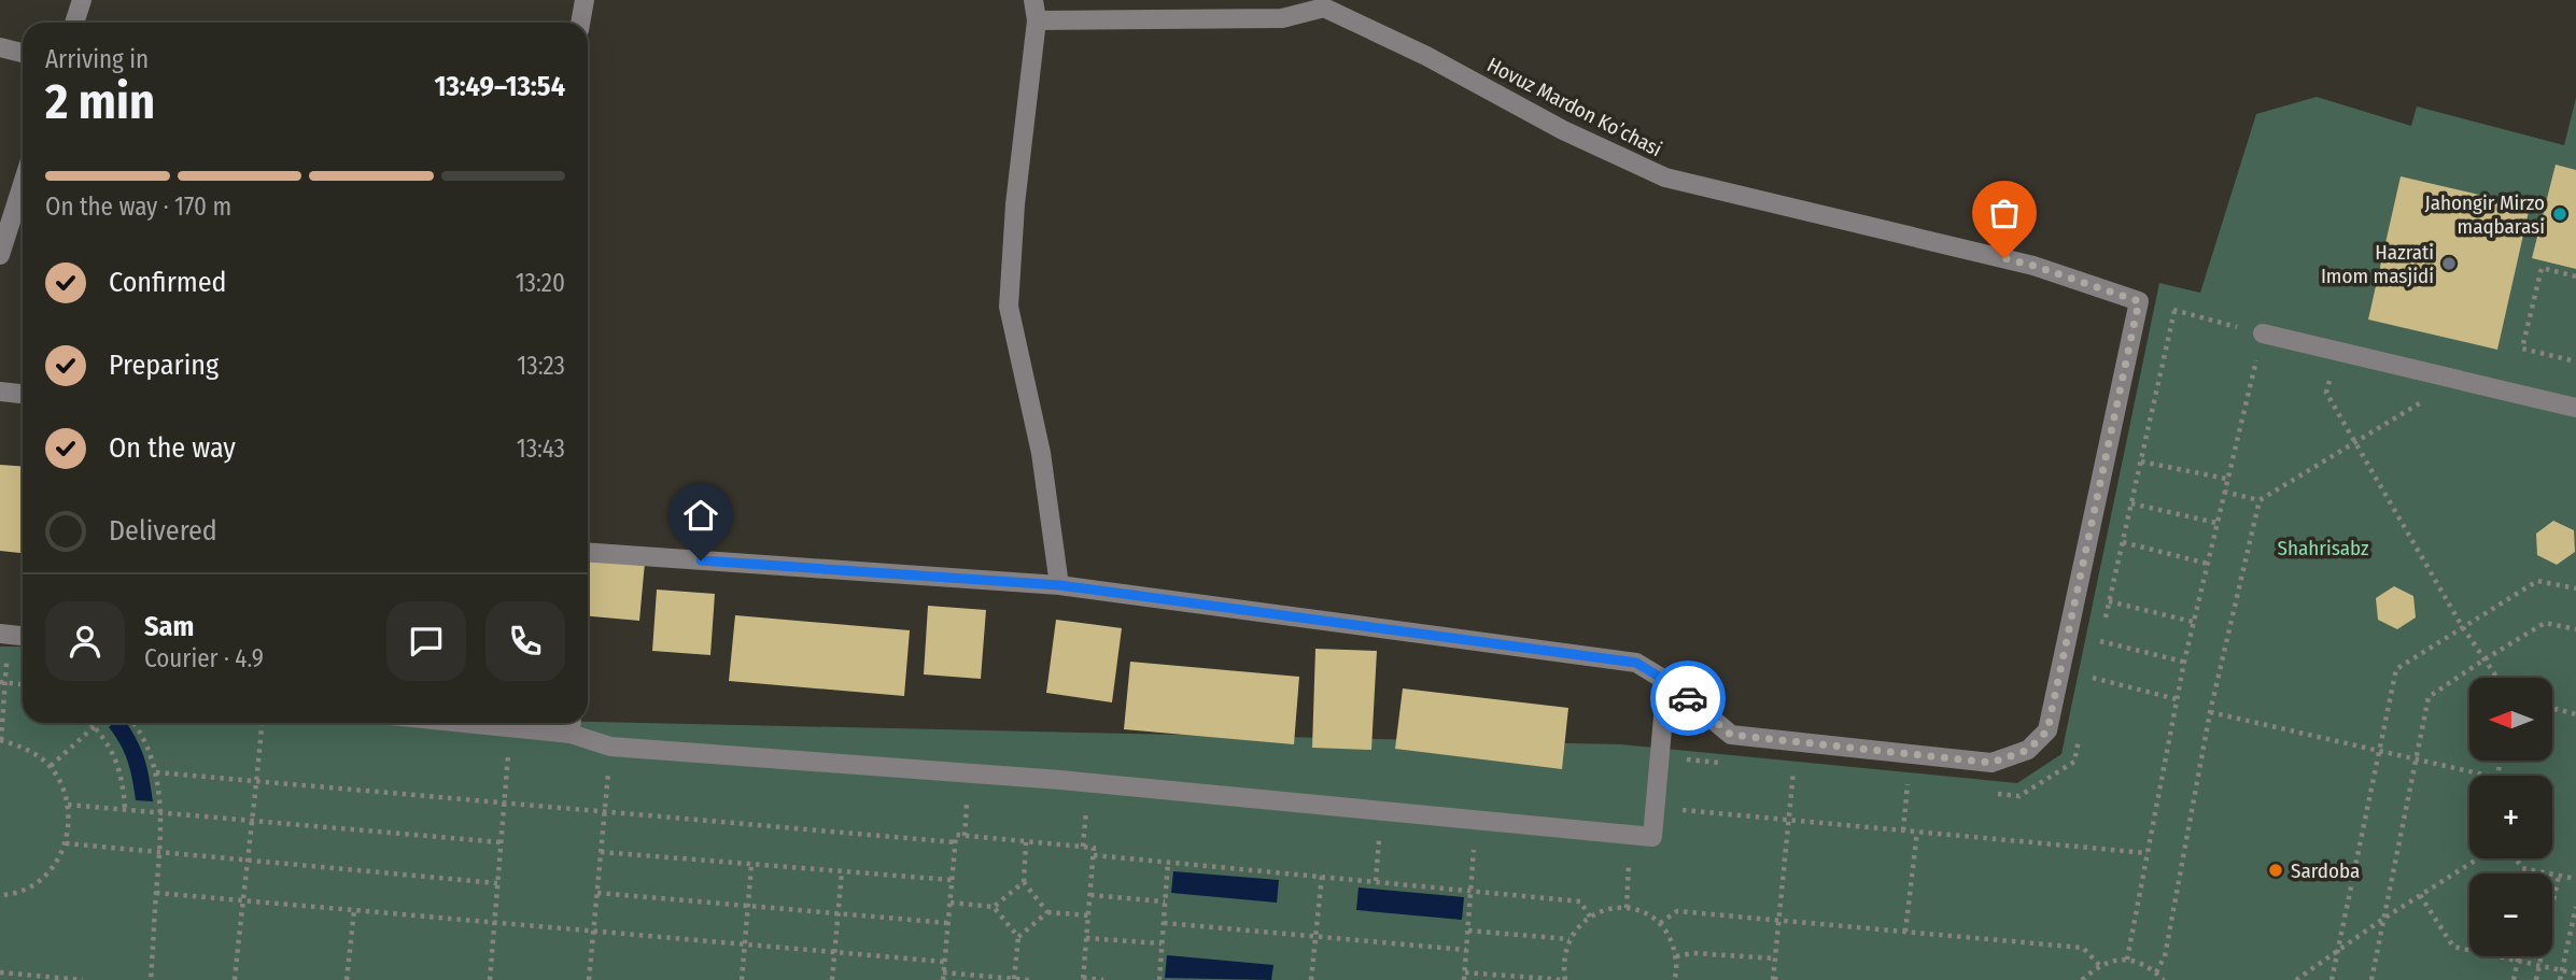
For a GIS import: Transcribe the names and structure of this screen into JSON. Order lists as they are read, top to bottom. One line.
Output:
{"streets":{"street":["Hovuz Mardon Ko’chasi"]},"parks":["Shahrisabz"],"places":["Jahongir Mirzo maqbarasi","Hazrati Imom masjidi","Sardoba"],"north":"left","page":{"heading":["2 min","Arriving in","13:49–13:54"],"panel":["Sam","Courier · 4.9"],"bar":"On the way · 170 m","list":[["Confirmed","13:20"],["Preparing","13:23"],["On the way","13:43"],"Delivered"],"map_buttons":["+","−"]}}
